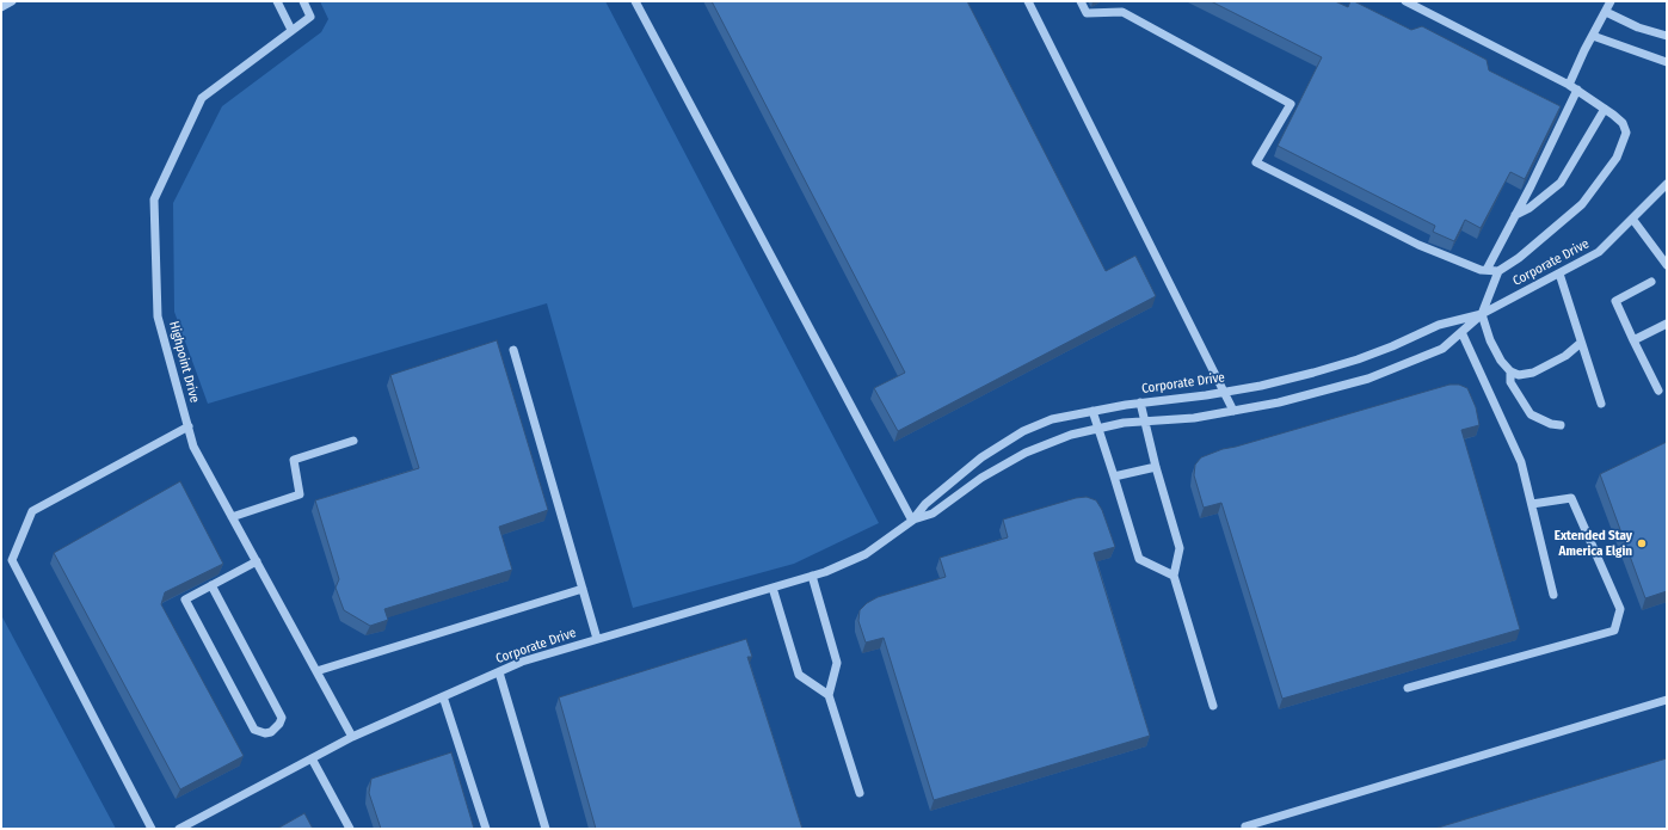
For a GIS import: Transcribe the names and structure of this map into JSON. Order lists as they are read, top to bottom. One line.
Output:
{"streets":{"street":["Corporate Drive","Highpoint Drive"]},"crossings":[["Corporate Drive","Highpoint Drive"]],"places":["Extended Stay America Elgin"]}
